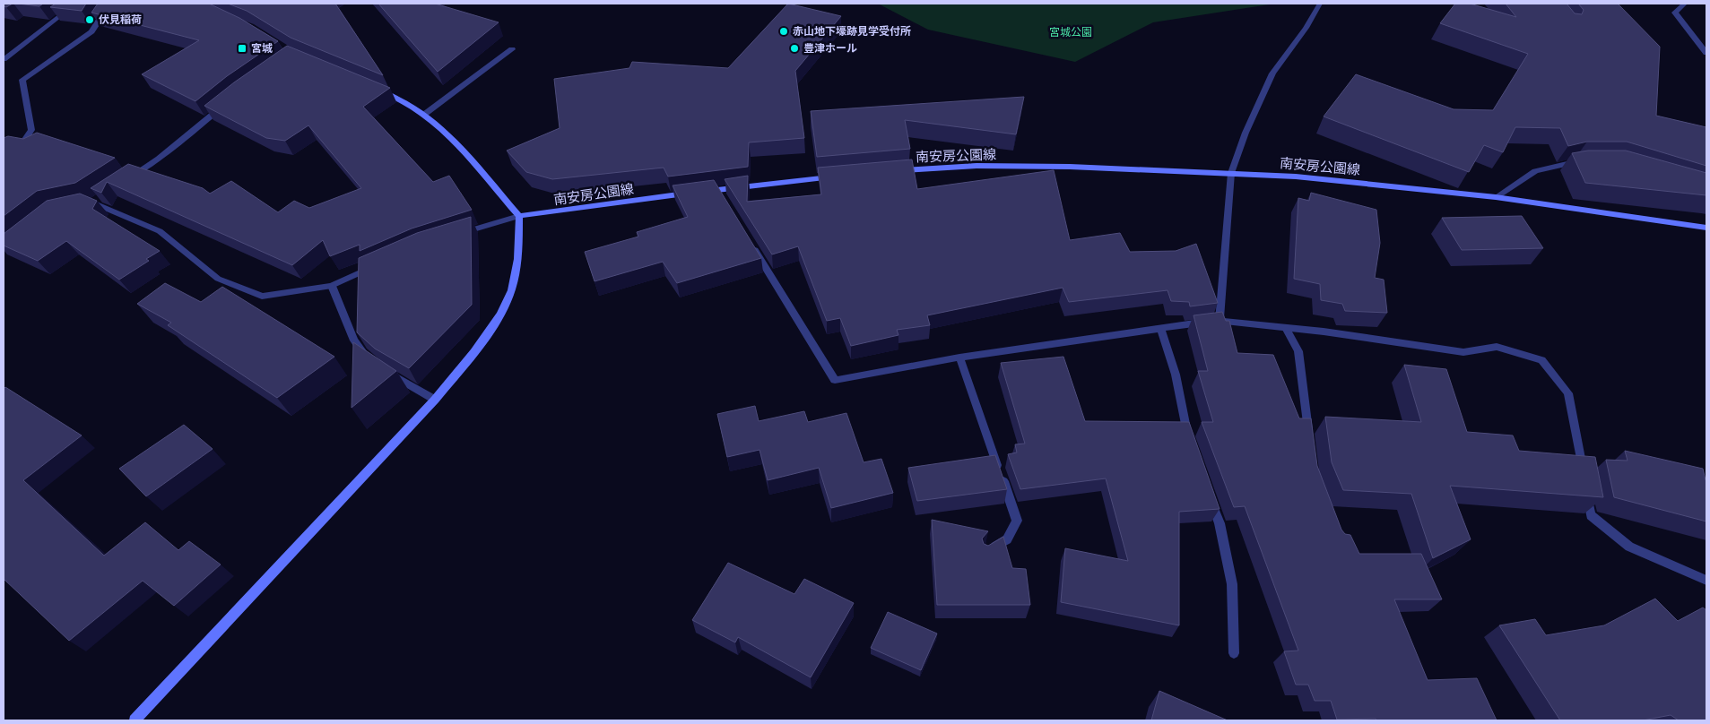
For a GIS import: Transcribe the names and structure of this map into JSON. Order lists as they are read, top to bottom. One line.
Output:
{"streets":{"main road":["南安房公園線"]},"parks":["宮城公園"],"places":{"other":["伏見稲荷","赤山地下壕跡見学受付所","豊津ホール"],"transit":["宮城"]}}
